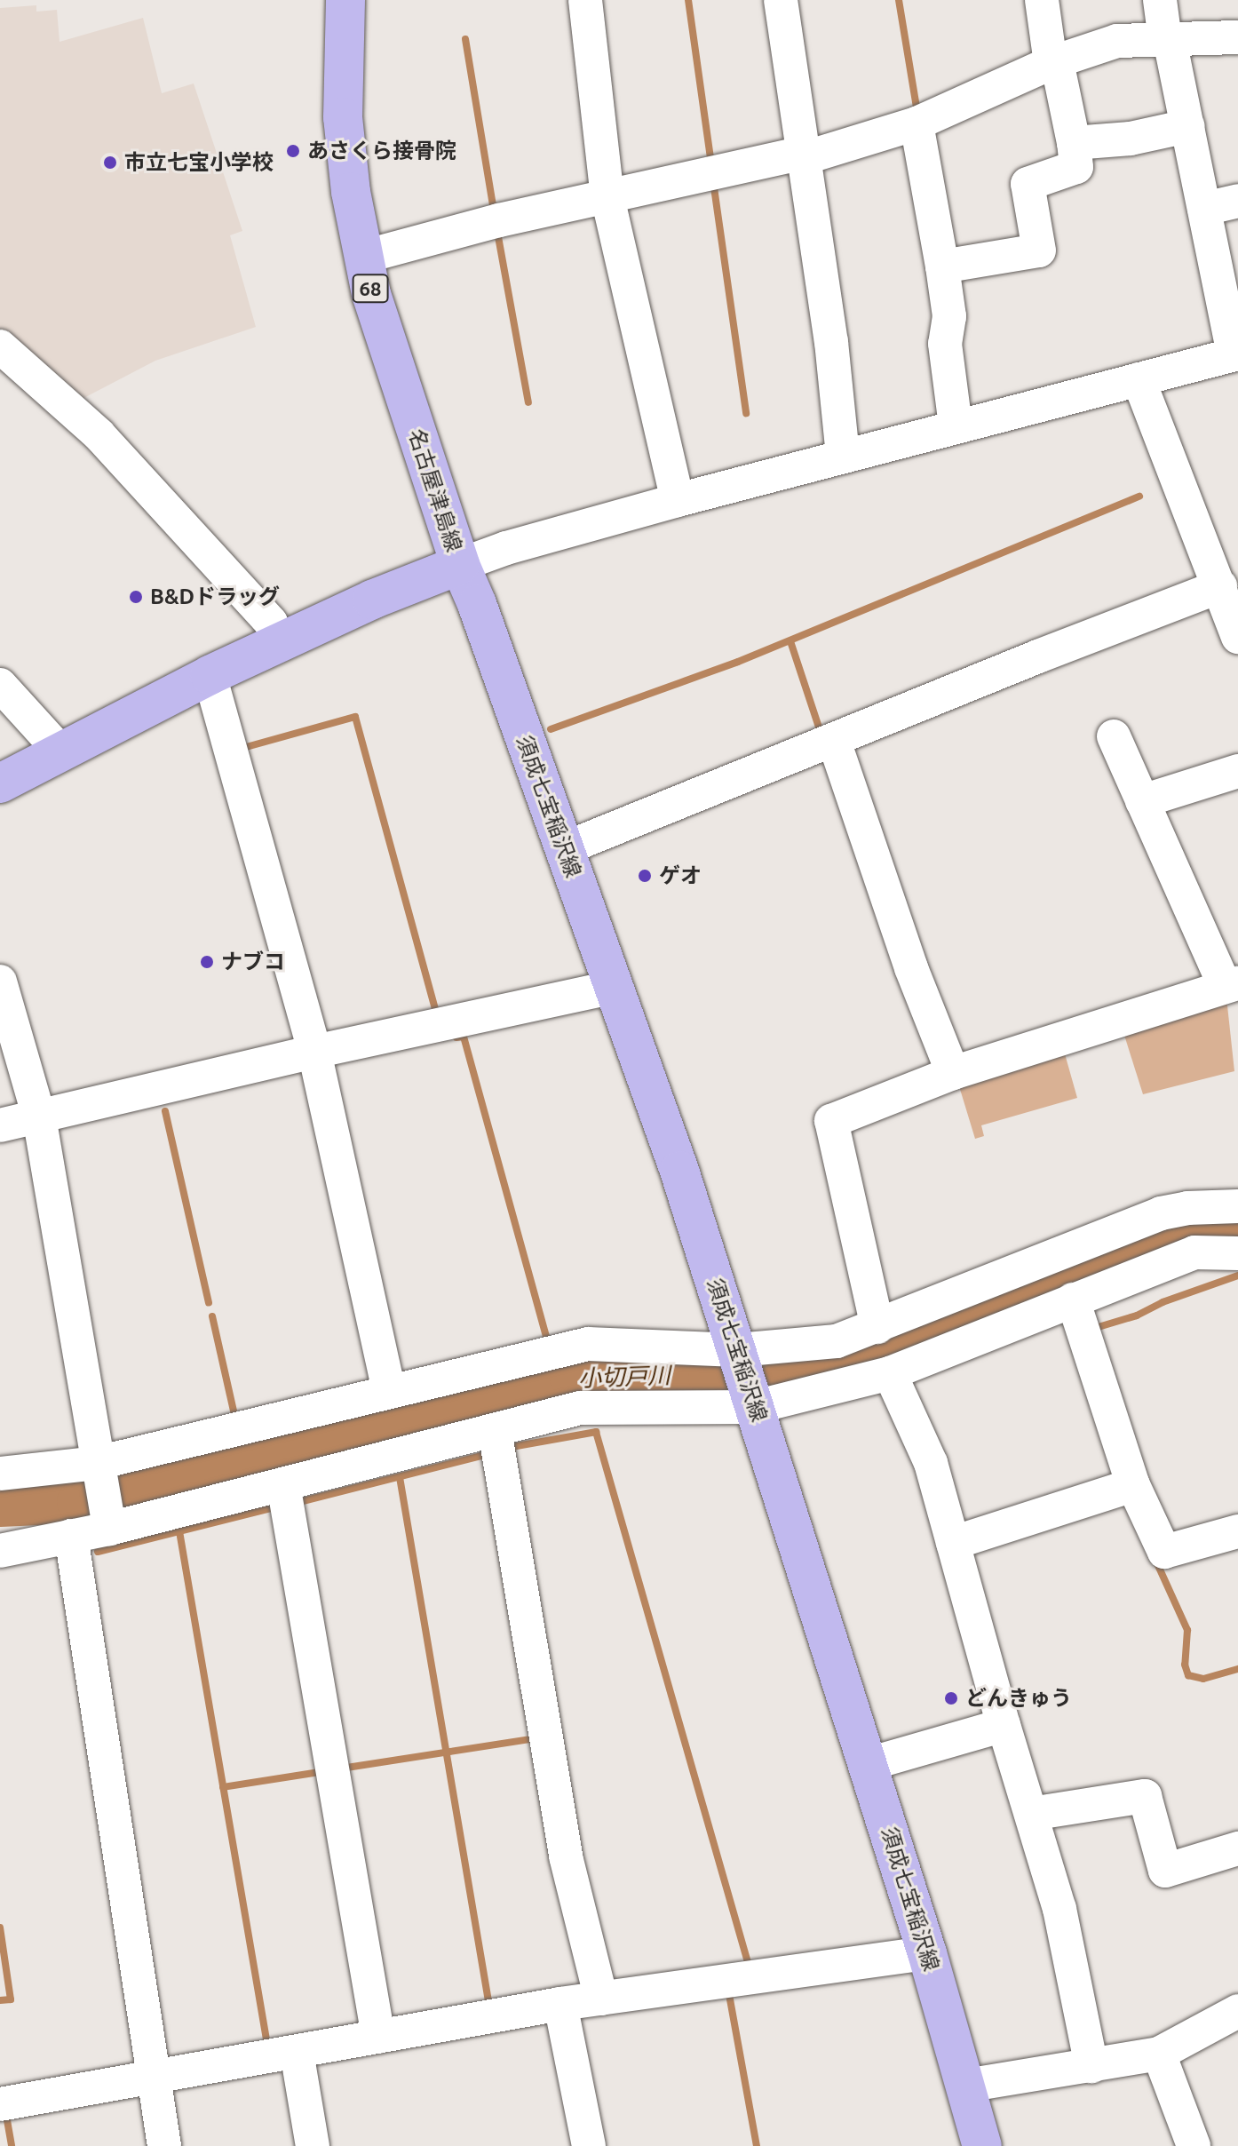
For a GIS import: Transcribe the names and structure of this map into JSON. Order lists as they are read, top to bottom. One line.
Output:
{"streets":{"main road":["68","名古屋津島線","須成七宝稲沢線"]},"crossings":[["名古屋津島線","須成七宝稲沢線"]],"water":["小切戸川"],"places":["あさくら接骨院","市立七宝小学校","B&Dドラッグ","ゲオ","ナブコ","どんきゅう"]}
